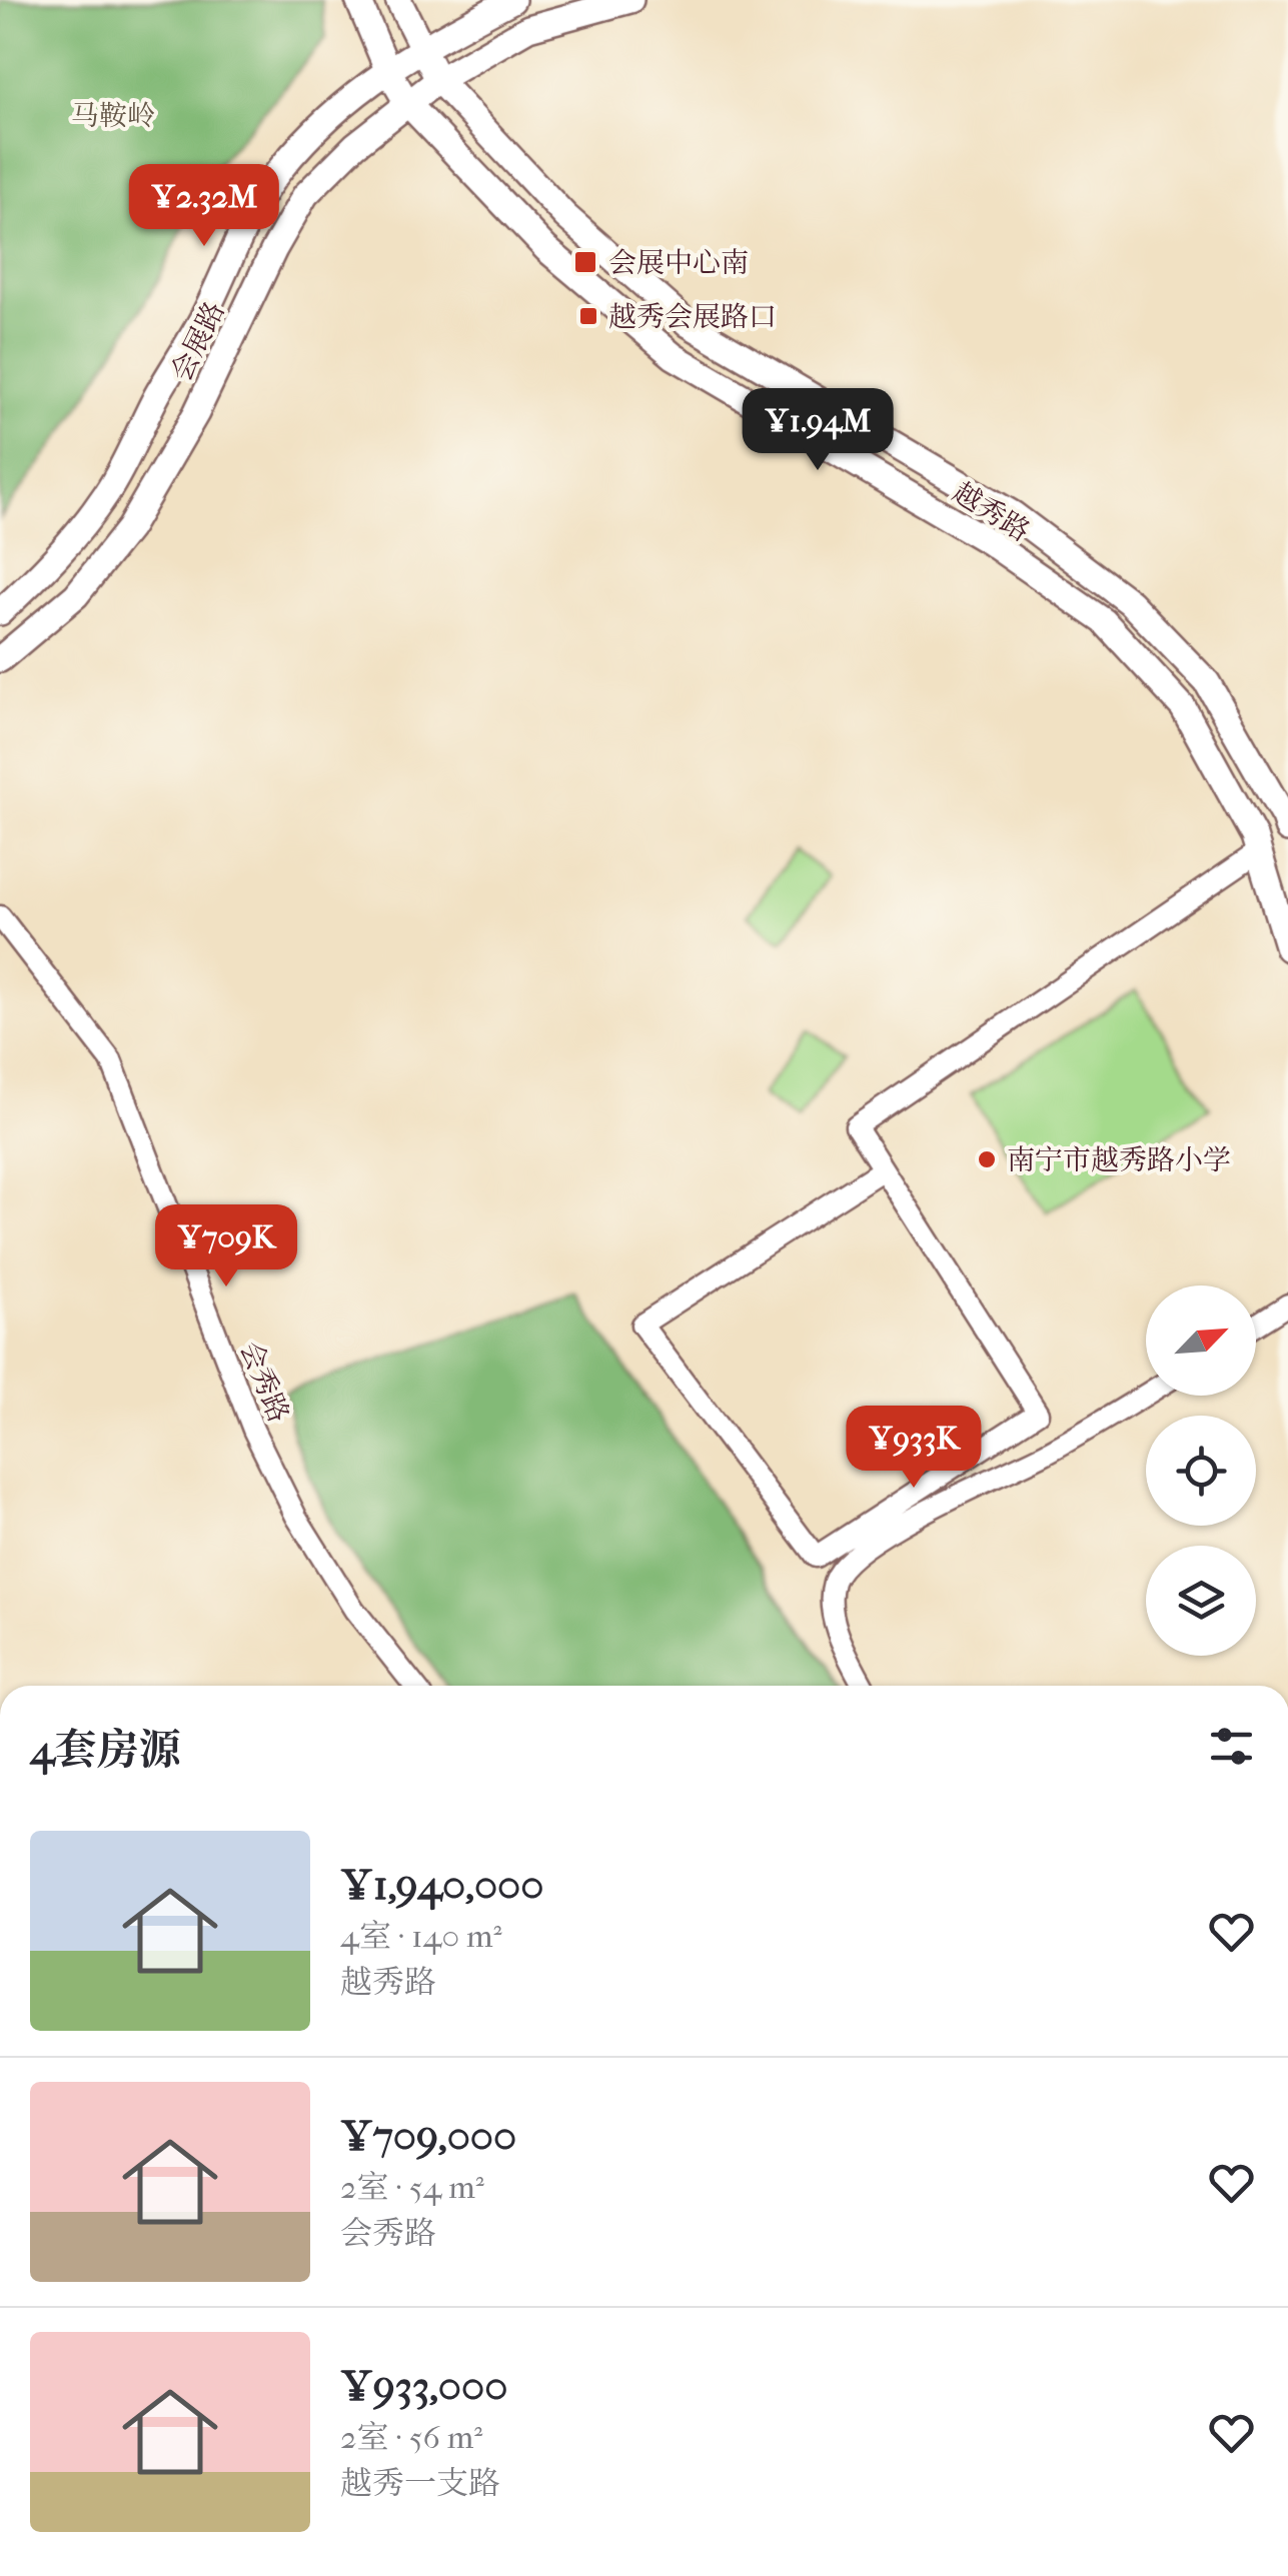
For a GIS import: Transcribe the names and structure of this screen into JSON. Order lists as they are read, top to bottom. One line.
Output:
{"streets":{"main road":["会展路","越秀路"],"street":["会秀路"]},"crossings":[["会展路","越秀路"]],"parks":["马鞍岭"],"places":{"transit":["会展中心南","越秀会展路口"],"other":["南宁市越秀路小学"]},"north":"top right","page":{"price":["¥2.32M","¥1.94M","¥709K","¥933K"],"heading":"4套房源","list":[{"name":"¥1,940,000","note":"4室 · 140 m² · 越秀路"},{"name":"¥709,000","note":"2室 · 54 m² · 会秀路"},{"name":"¥933,000","note":"2室 · 56 m² · 越秀一支路"}]}}
